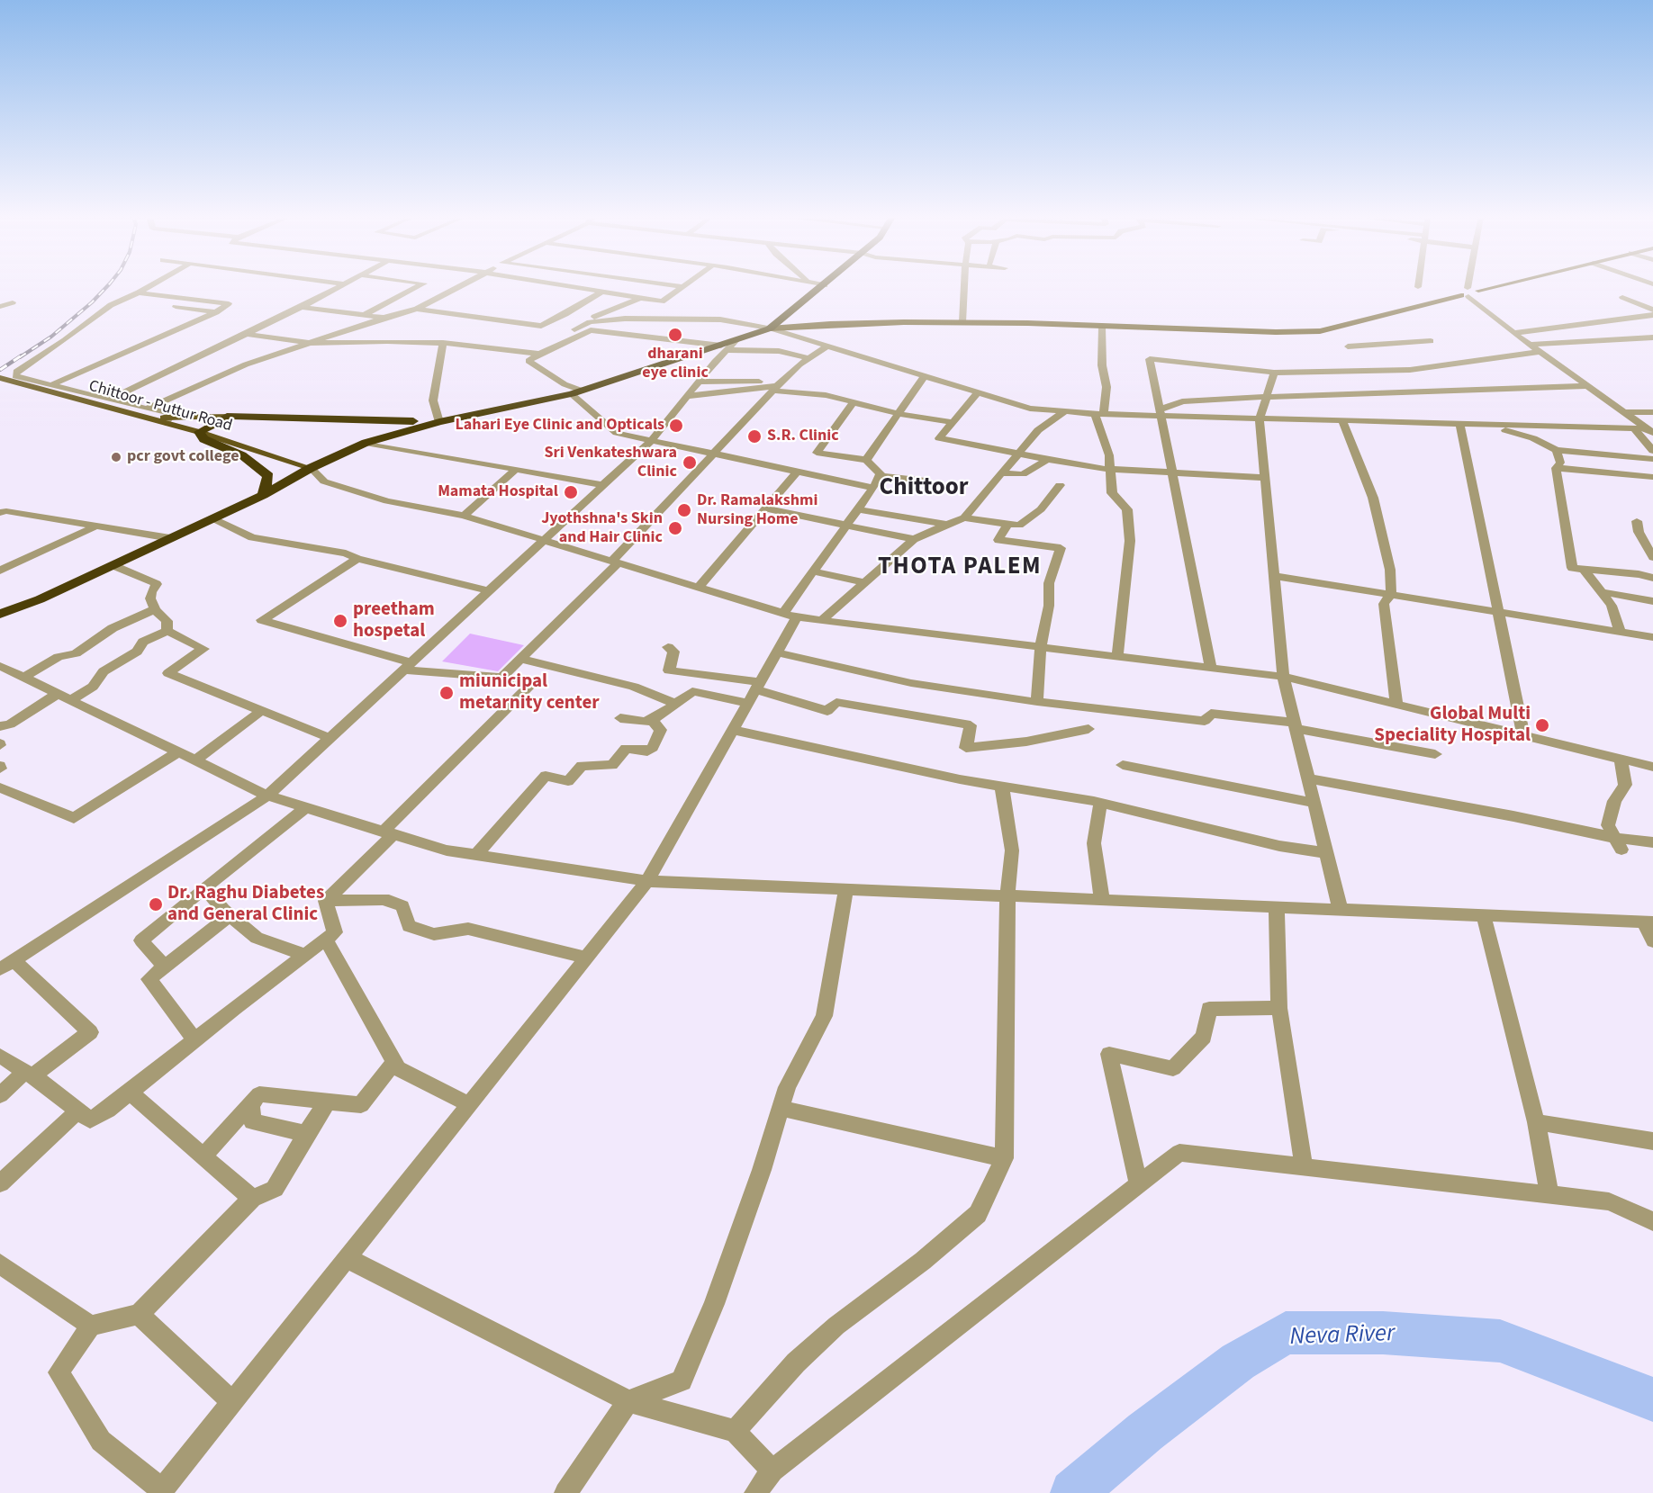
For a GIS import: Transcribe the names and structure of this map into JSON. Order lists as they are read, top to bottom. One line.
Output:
{"streets":{"main road":["Chittoor - Puttur Road"]},"districts":["Chittoor","THOTA PALEM"],"water":["Neva River"],"places":["dharani eye clinic","Lahari Eye Clinic and Opticals","S.R. Clinic","pcr govt college","Sri Venkateshwara Clinic","Mamata Hospital","Dr. Ramalakshmi Nursing Home","Jyothshna's Skin and Hair Clinic","preetham hospetal","miunicipal metarnity center","Global Multi Speciality Hospital","Dr. Raghu Diabetes and General Clinic"]}
